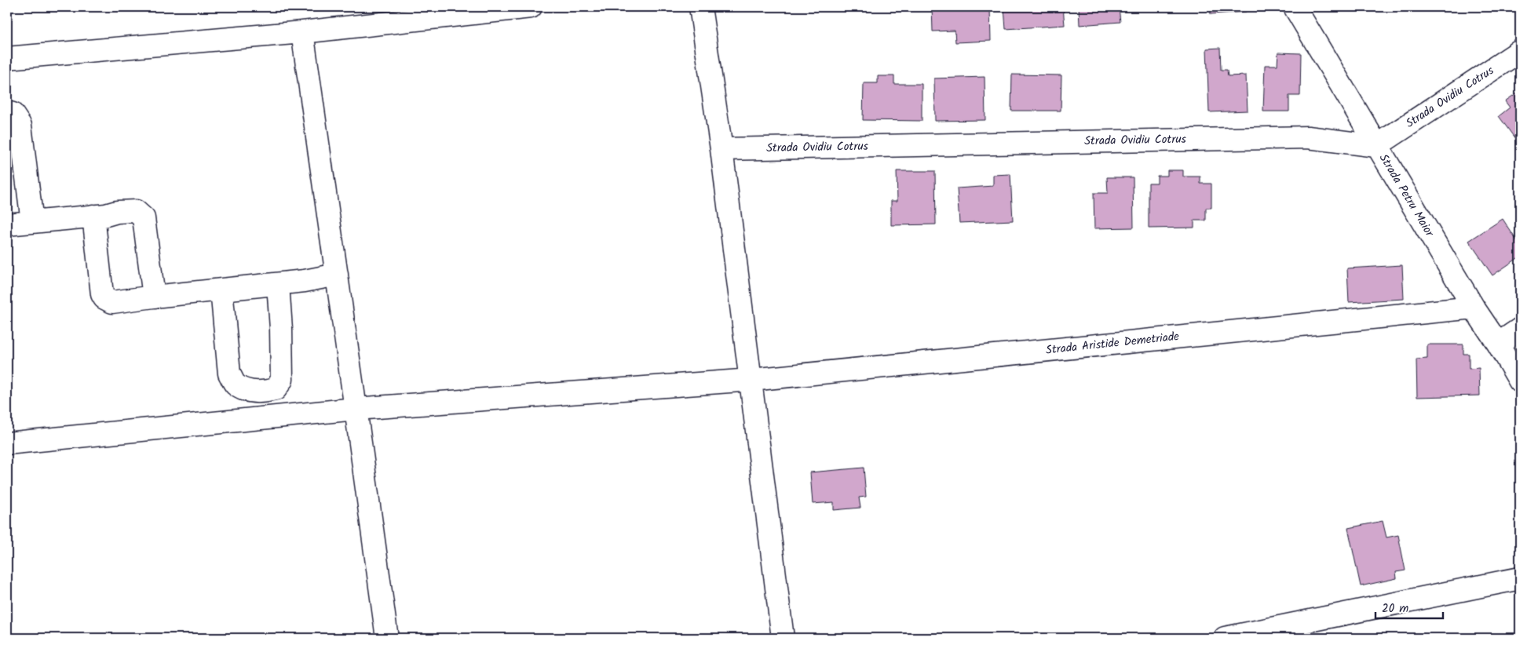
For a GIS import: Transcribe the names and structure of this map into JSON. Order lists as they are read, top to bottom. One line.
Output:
{"streets":{"street":["Strada Ovidiu Cotrus","Strada Petru Maior","Strada Aristide Demetriade"]},"crossings":[["Strada Ovidiu Cotrus","Strada Petru Maior"],["Strada Petru Maior","Strada Aristide Demetriade"]],"scale_bar":"20 m"}
